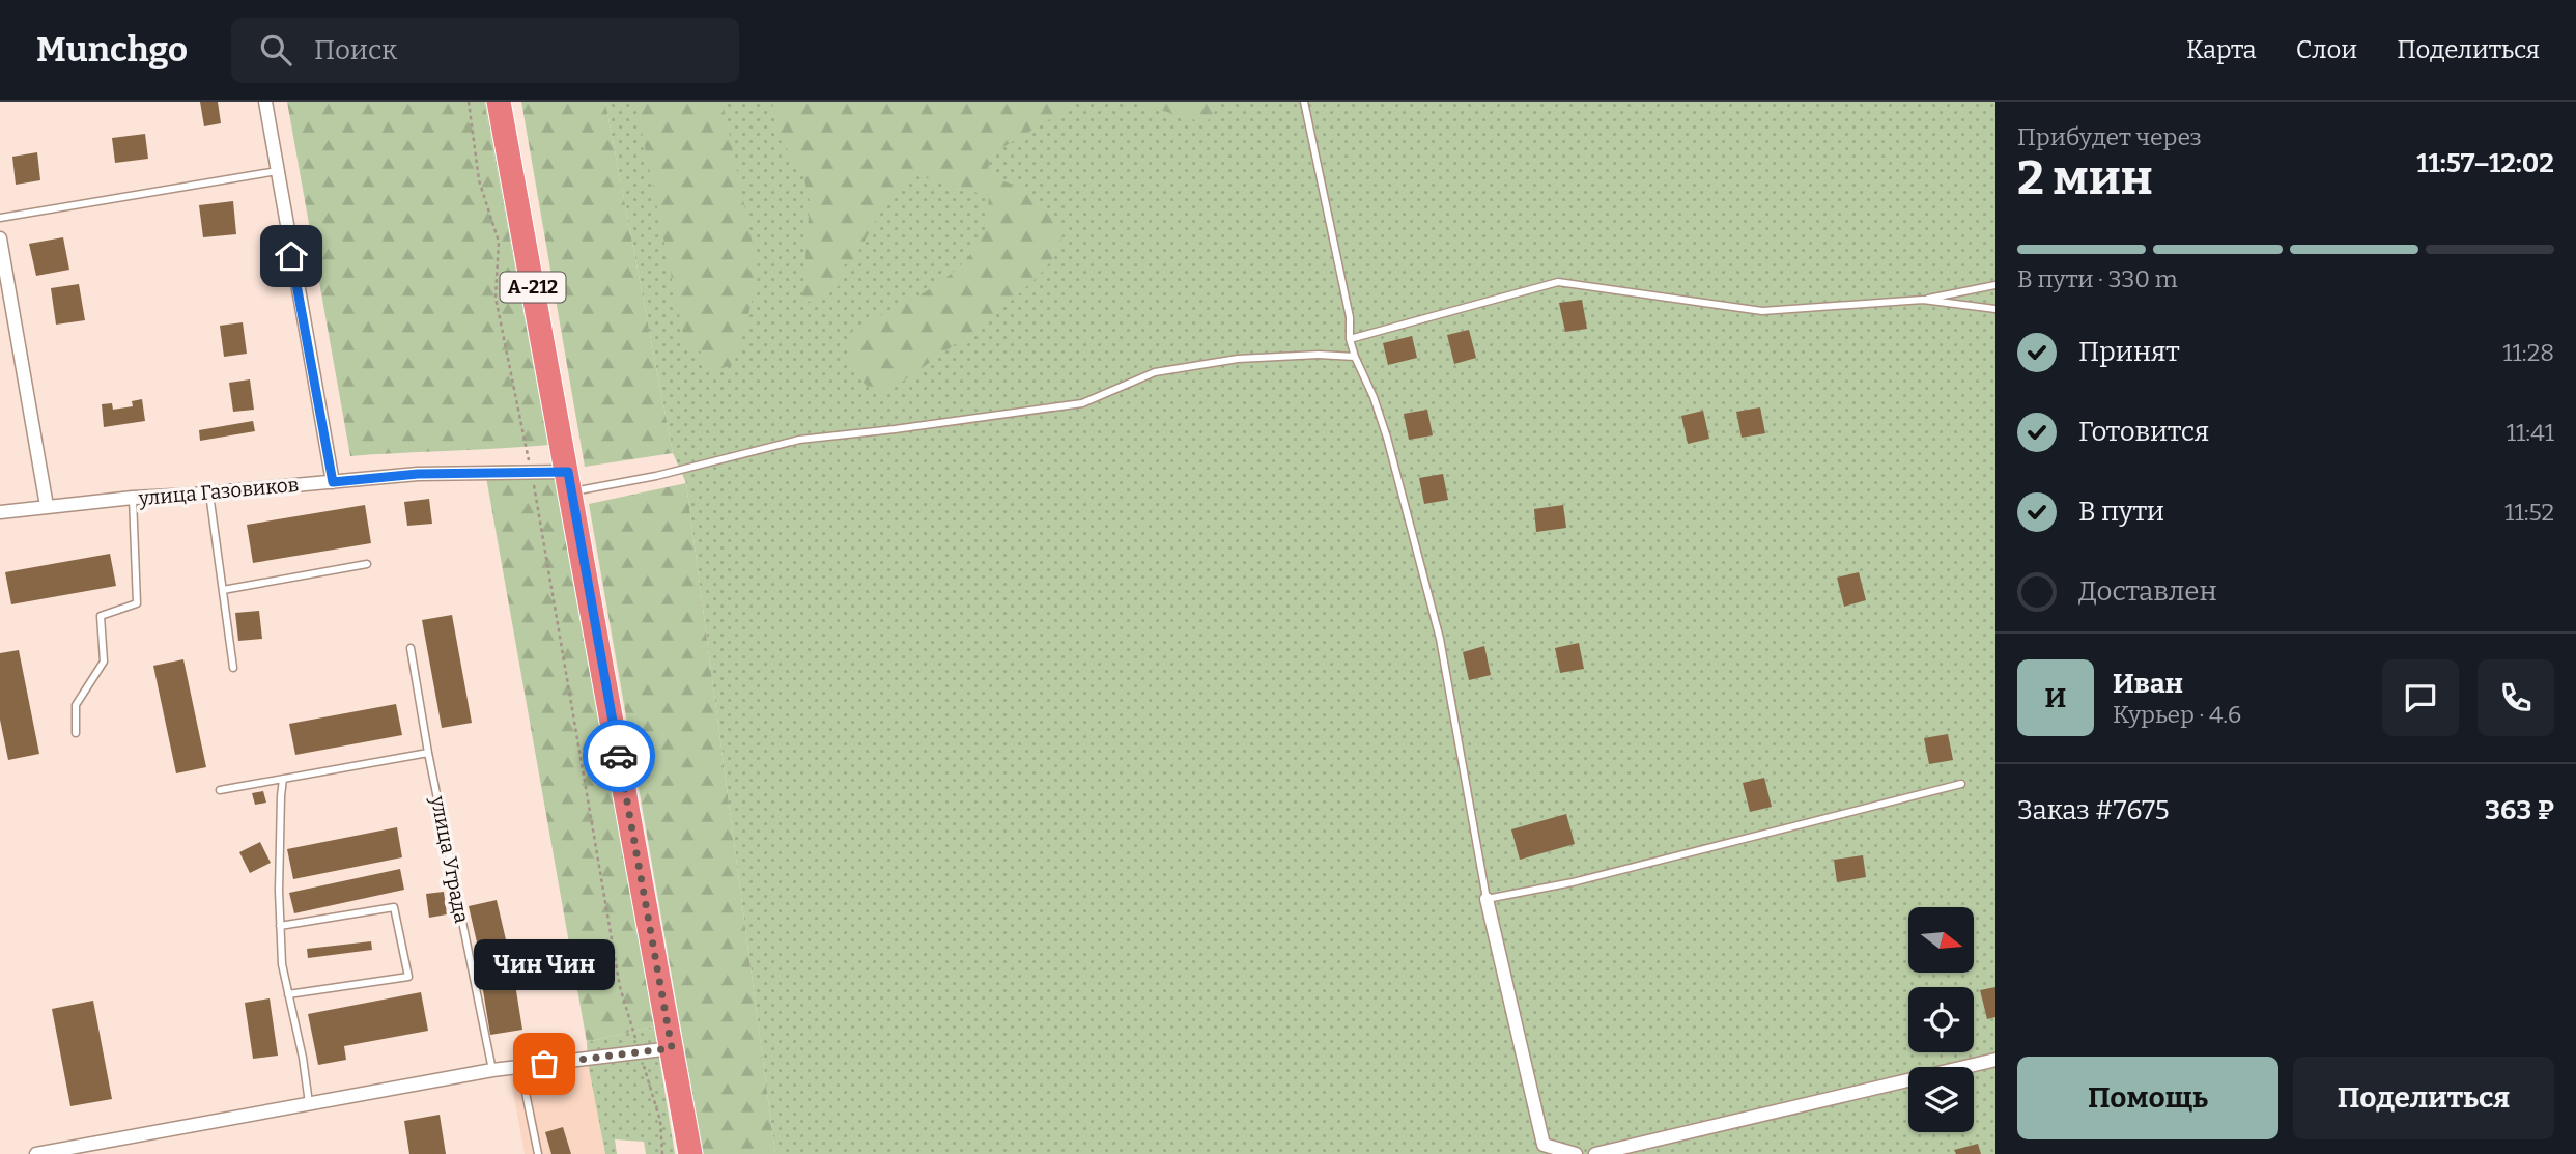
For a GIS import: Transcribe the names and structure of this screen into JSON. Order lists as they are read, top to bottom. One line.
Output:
{"streets":{"highway":["А-212"],"street":["улица Газовиков"],"lane":["улица Уграда"]},"crossings":[["А-212","улица Газовиков"]],"places":["Чин Чин"],"north":"right","page":{"header":"Munchgo","search":"Поиск","nav":["Карта","Слои","Поделиться"],"heading":["2 мин","Прибудет через","11:57–12:02"],"panel":["Иван","Курьер · 4.6","Заказ #7675","363 ₽"],"bar":"В пути · 330 m","list":[["Принят","11:28"],["Готовится","11:41"],["В пути","11:52"],"Доставлен"],"round":"И","bubble":"Чин Чин","buttons":["Помощь","Поделиться"]}}
